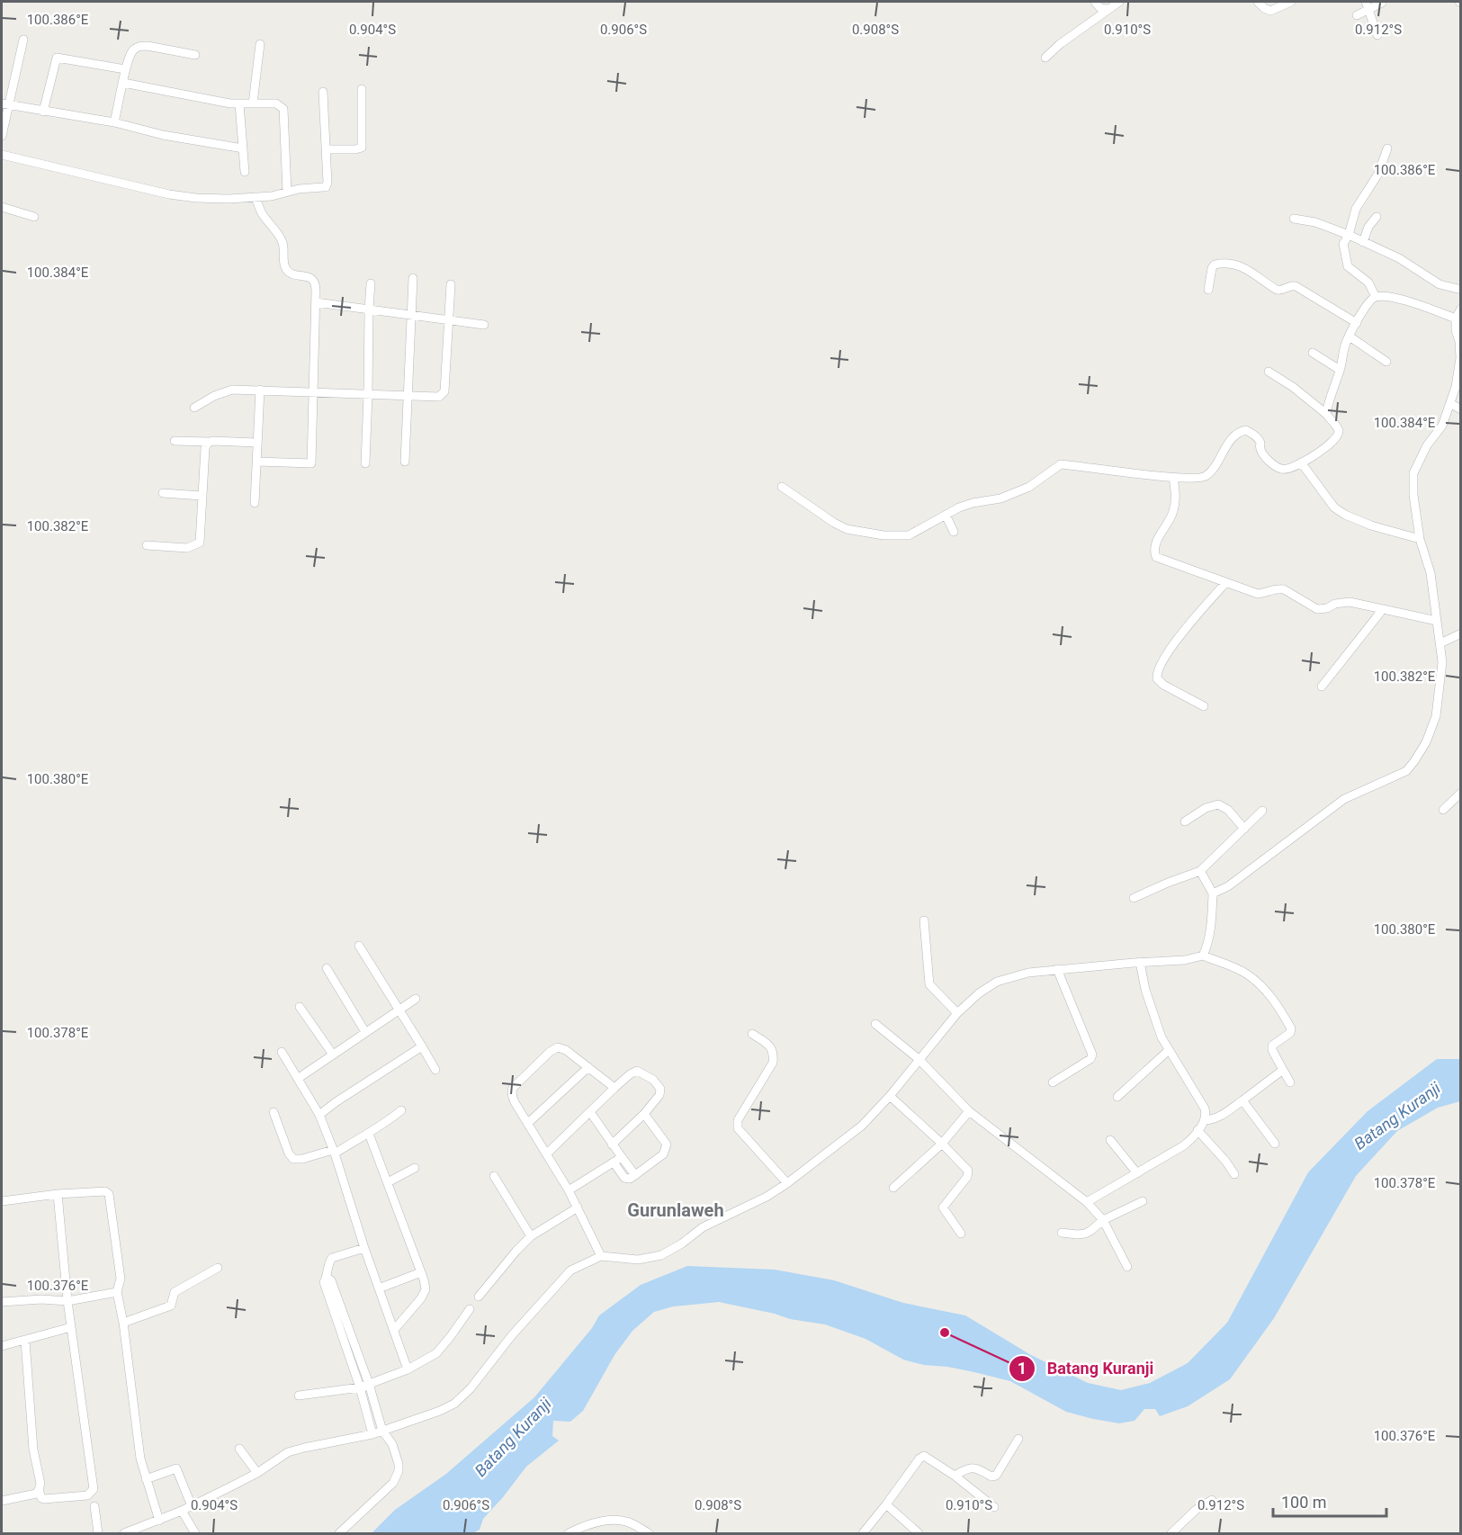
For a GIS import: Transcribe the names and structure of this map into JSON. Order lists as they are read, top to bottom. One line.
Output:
{"districts":["Gurunlaweh"],"water":["Batang Kuranji"],"places":["Batang Kuranji"],"scale_bar":"100 m","coordinates":["100.386°E","0.904°S","0.906°S","0.908°S","0.910°S","0.912°S","100.384°E","100.382°E","100.380°E","100.378°E","100.376°E"]}
